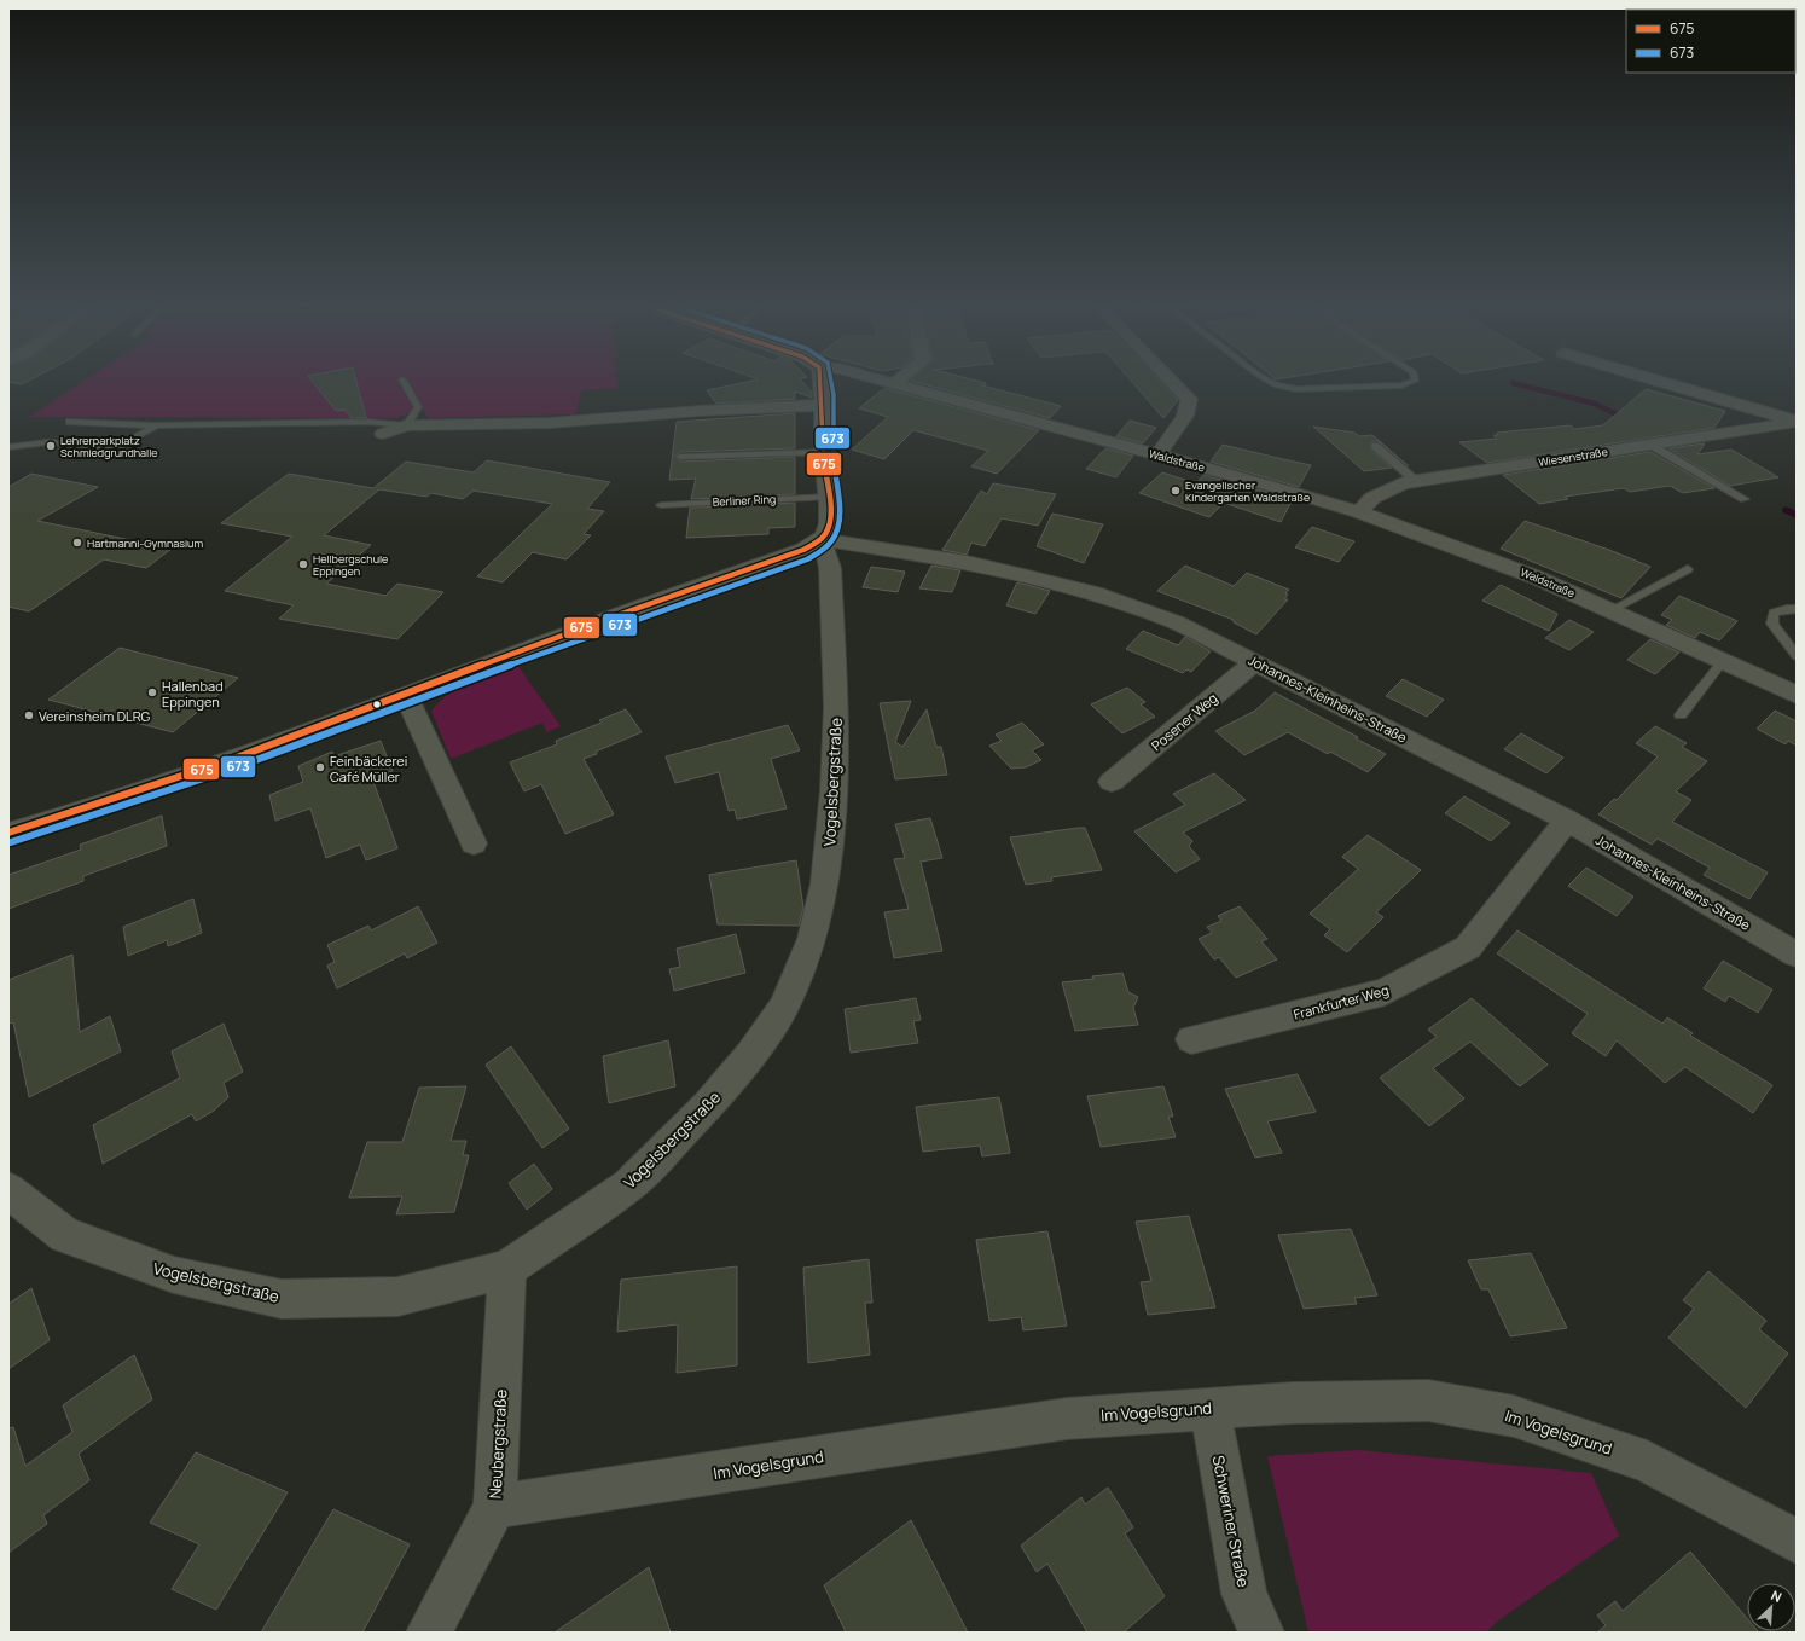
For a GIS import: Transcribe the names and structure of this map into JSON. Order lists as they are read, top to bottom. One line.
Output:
{"streets":{"street":["Wiesenstraße","Waldstraße","Johannes-Kleinheins-Straße","Posener Weg","Vogelsbergstraße","Frankfurter Weg","Im Vogelsgrund","Neubergstraße","Schweriner Straße"],"lane":["Berliner Ring"]},"crossings":[["Wiesenstraße","Waldstraße"],["Johannes-Kleinheins-Straße","Posener Weg"],["Johannes-Kleinheins-Straße","Vogelsbergstraße"],["Johannes-Kleinheins-Straße","Frankfurter Weg"],["Vogelsbergstraße","Neubergstraße"],["Im Vogelsgrund","Neubergstraße"],["Im Vogelsgrund","Schweriner Straße"]],"places":["Lehrerparkplatz Schmiedgrundhalle","Evangelischer Kindergarten Waldstraße","Hartmanni-Gymnasium","Hellbergschule Eppingen","Hallenbad Eppingen","Vereinsheim DLRG","Feinbäckerei Café Müller"],"lines":["transit line 675","transit line 673"],"legend":["675","673"],"north":"top right"}
